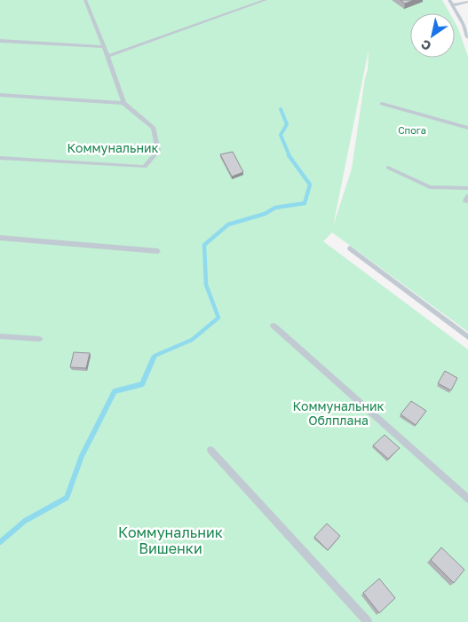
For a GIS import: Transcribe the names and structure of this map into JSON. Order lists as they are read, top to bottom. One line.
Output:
{"parks":["Спога","Коммунальник","Коммунальник Облплана","Коммунальник Вишенки"],"north":"bottom left"}
